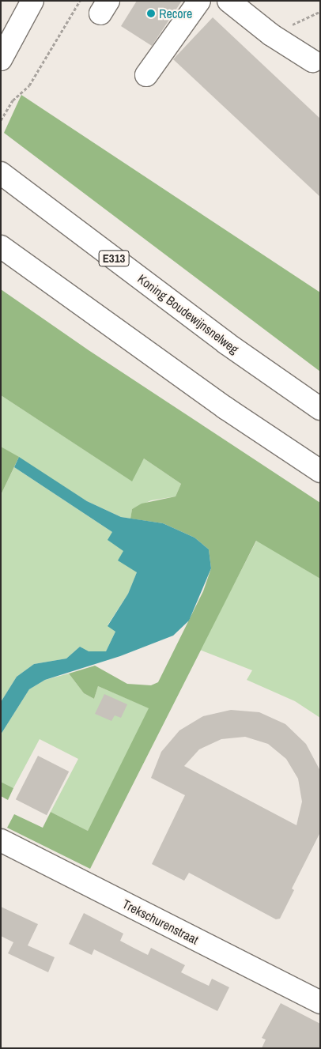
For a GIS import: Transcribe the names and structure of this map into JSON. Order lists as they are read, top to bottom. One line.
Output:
{"streets":{"main road":["E313","Koning Boudewijnsnelweg","Trekschurenstraat"]},"places":["Recore"]}
